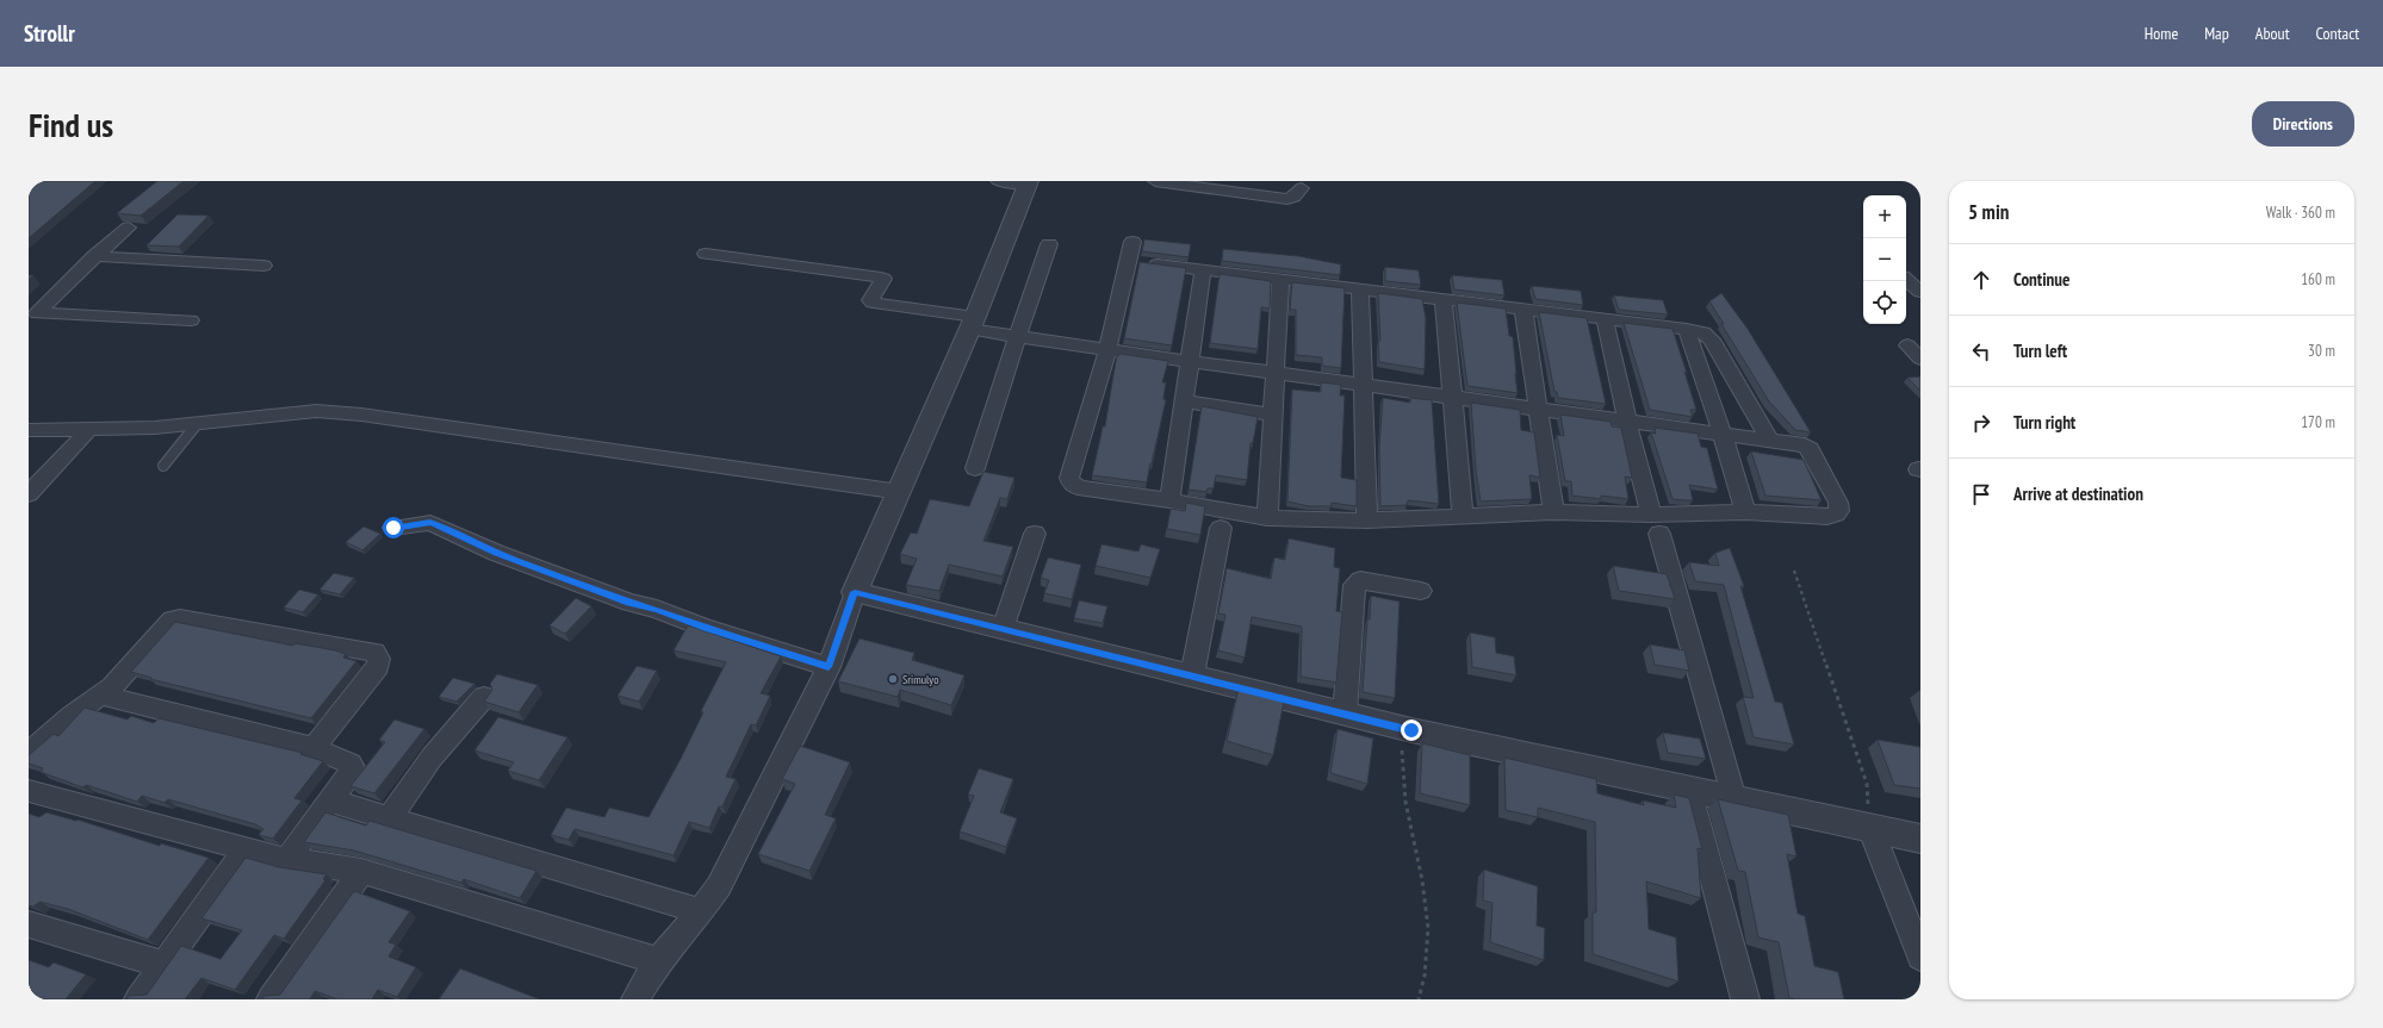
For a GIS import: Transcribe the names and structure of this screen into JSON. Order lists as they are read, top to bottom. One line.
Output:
{"places":["Srimulyo"],"page":{"header":"Strollr","nav":["Home","Map","About","Contact"],"buttons":"Directions","title":"Find us","heading":["5 min","Walk · 360 m"],"map_buttons":["+","−"],"list":[["Continue","160 m"],["Turn left","30 m"],["Turn right","170 m"],"Arrive at destination"]}}
